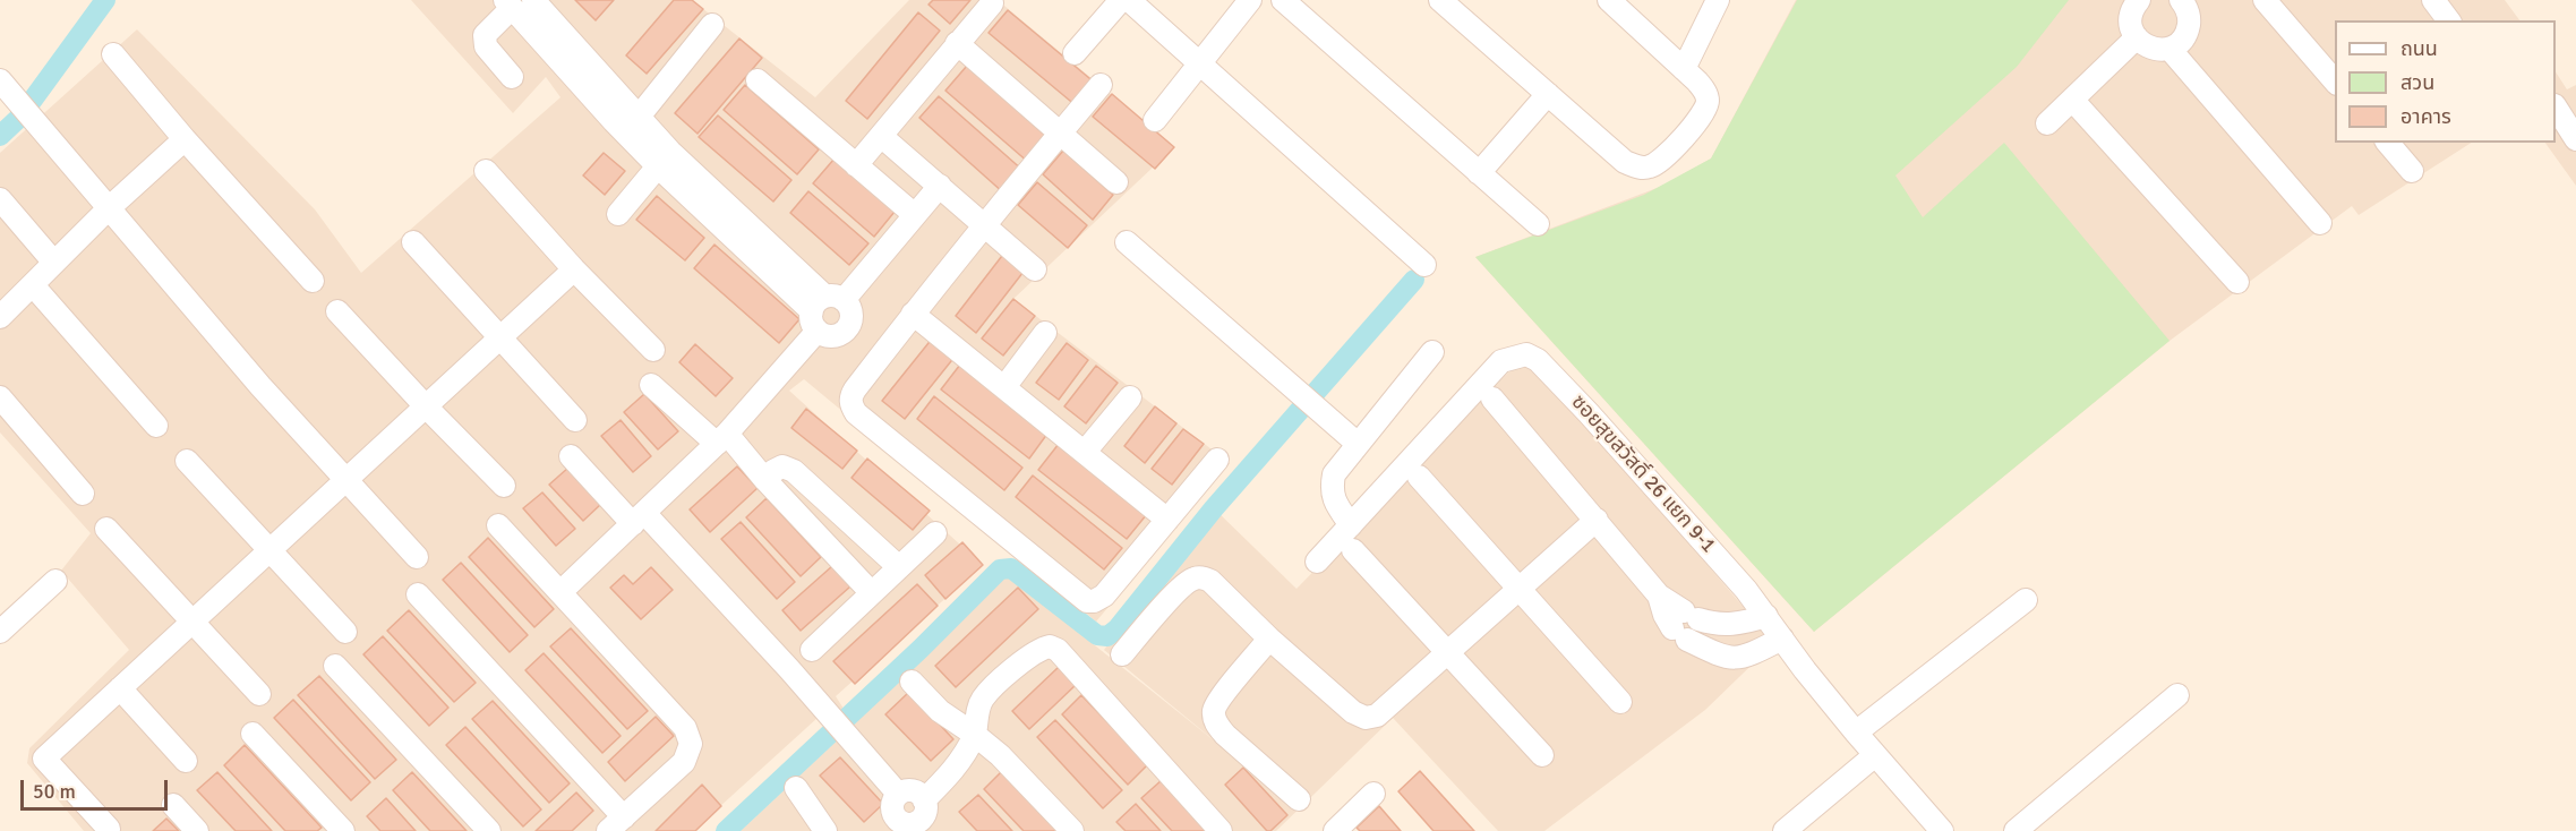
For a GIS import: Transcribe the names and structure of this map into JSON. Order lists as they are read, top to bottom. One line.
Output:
{"streets":{"street":["ซอยสุขสวัสดิ์ 26 แยก 9-1"]},"legend":["ถนน","สวน","อาคาร"],"scale_bar":"50 m"}
